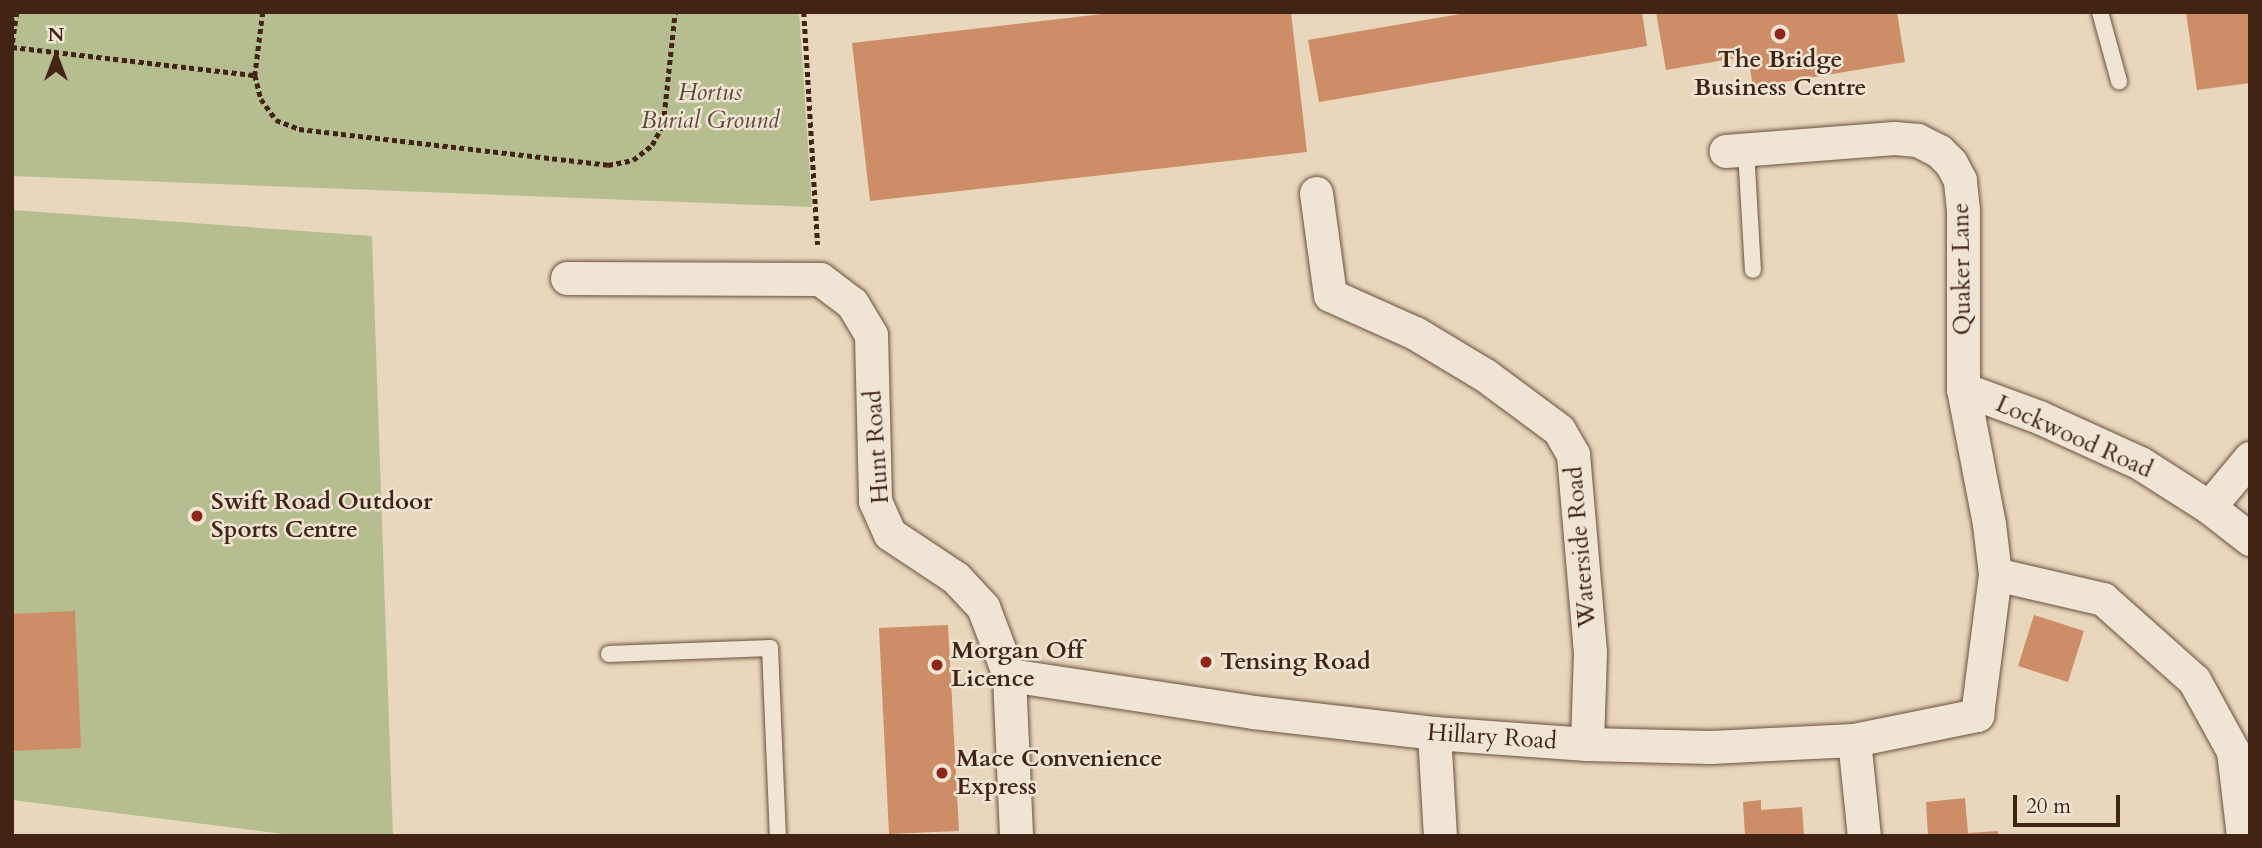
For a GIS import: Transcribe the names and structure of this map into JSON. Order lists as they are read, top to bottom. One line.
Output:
{"streets":{"street":["Quaker Lane","Lockwood Road","Hunt Road","Waterside Road","Hillary Road"]},"crossings":[["Quaker Lane","Lockwood Road"],["Quaker Lane","Hillary Road"],["Hunt Road","Hillary Road"],["Waterside Road","Hillary Road"]],"parks":["Hortus Burial Ground"],"places":["The Bridge Business Centre","Swift Road Outdoor Sports Centre","Tensing Road","Morgan Off Licence","Mace Convenience Express"],"scale_bar":"20 m","north":"top"}
